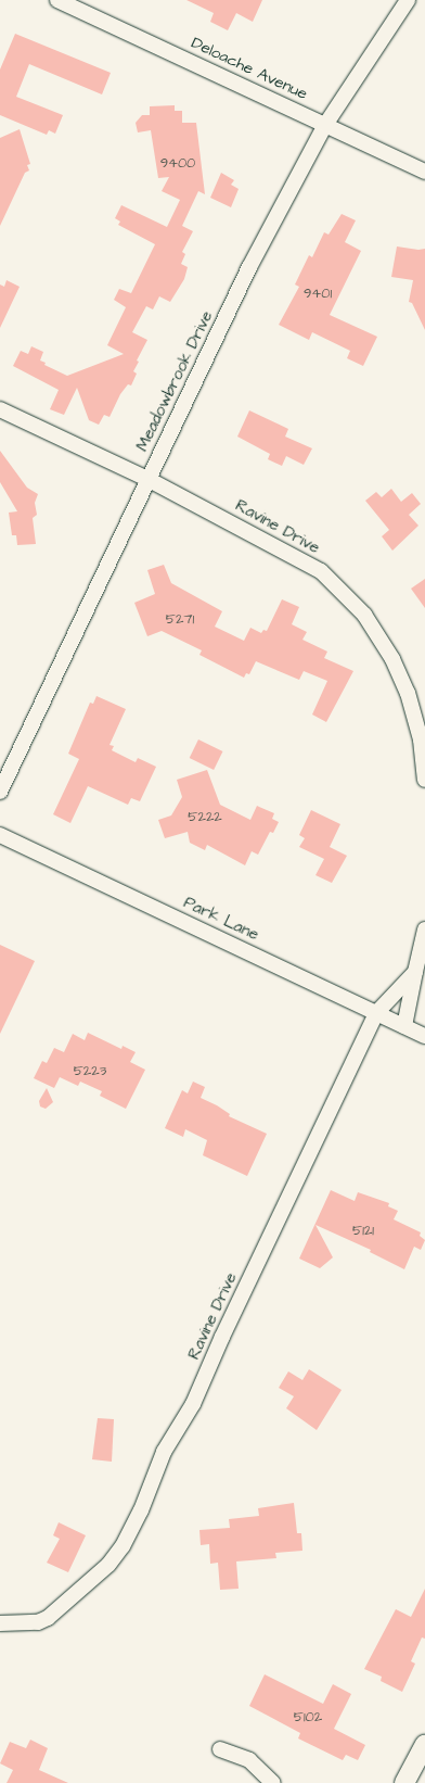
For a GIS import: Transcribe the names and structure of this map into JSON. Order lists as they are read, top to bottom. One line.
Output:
{"streets":{"street":["Deloache Avenue","Meadowbrook Drive","Ravine Drive","Park Lane"]},"crossings":[["Deloache Avenue","Meadowbrook Drive"],["Meadowbrook Drive","Ravine Drive"],["Ravine Drive","Park Lane"]],"house_numbers":["9400","9401","5271","5222","5223","5121","5102"]}
